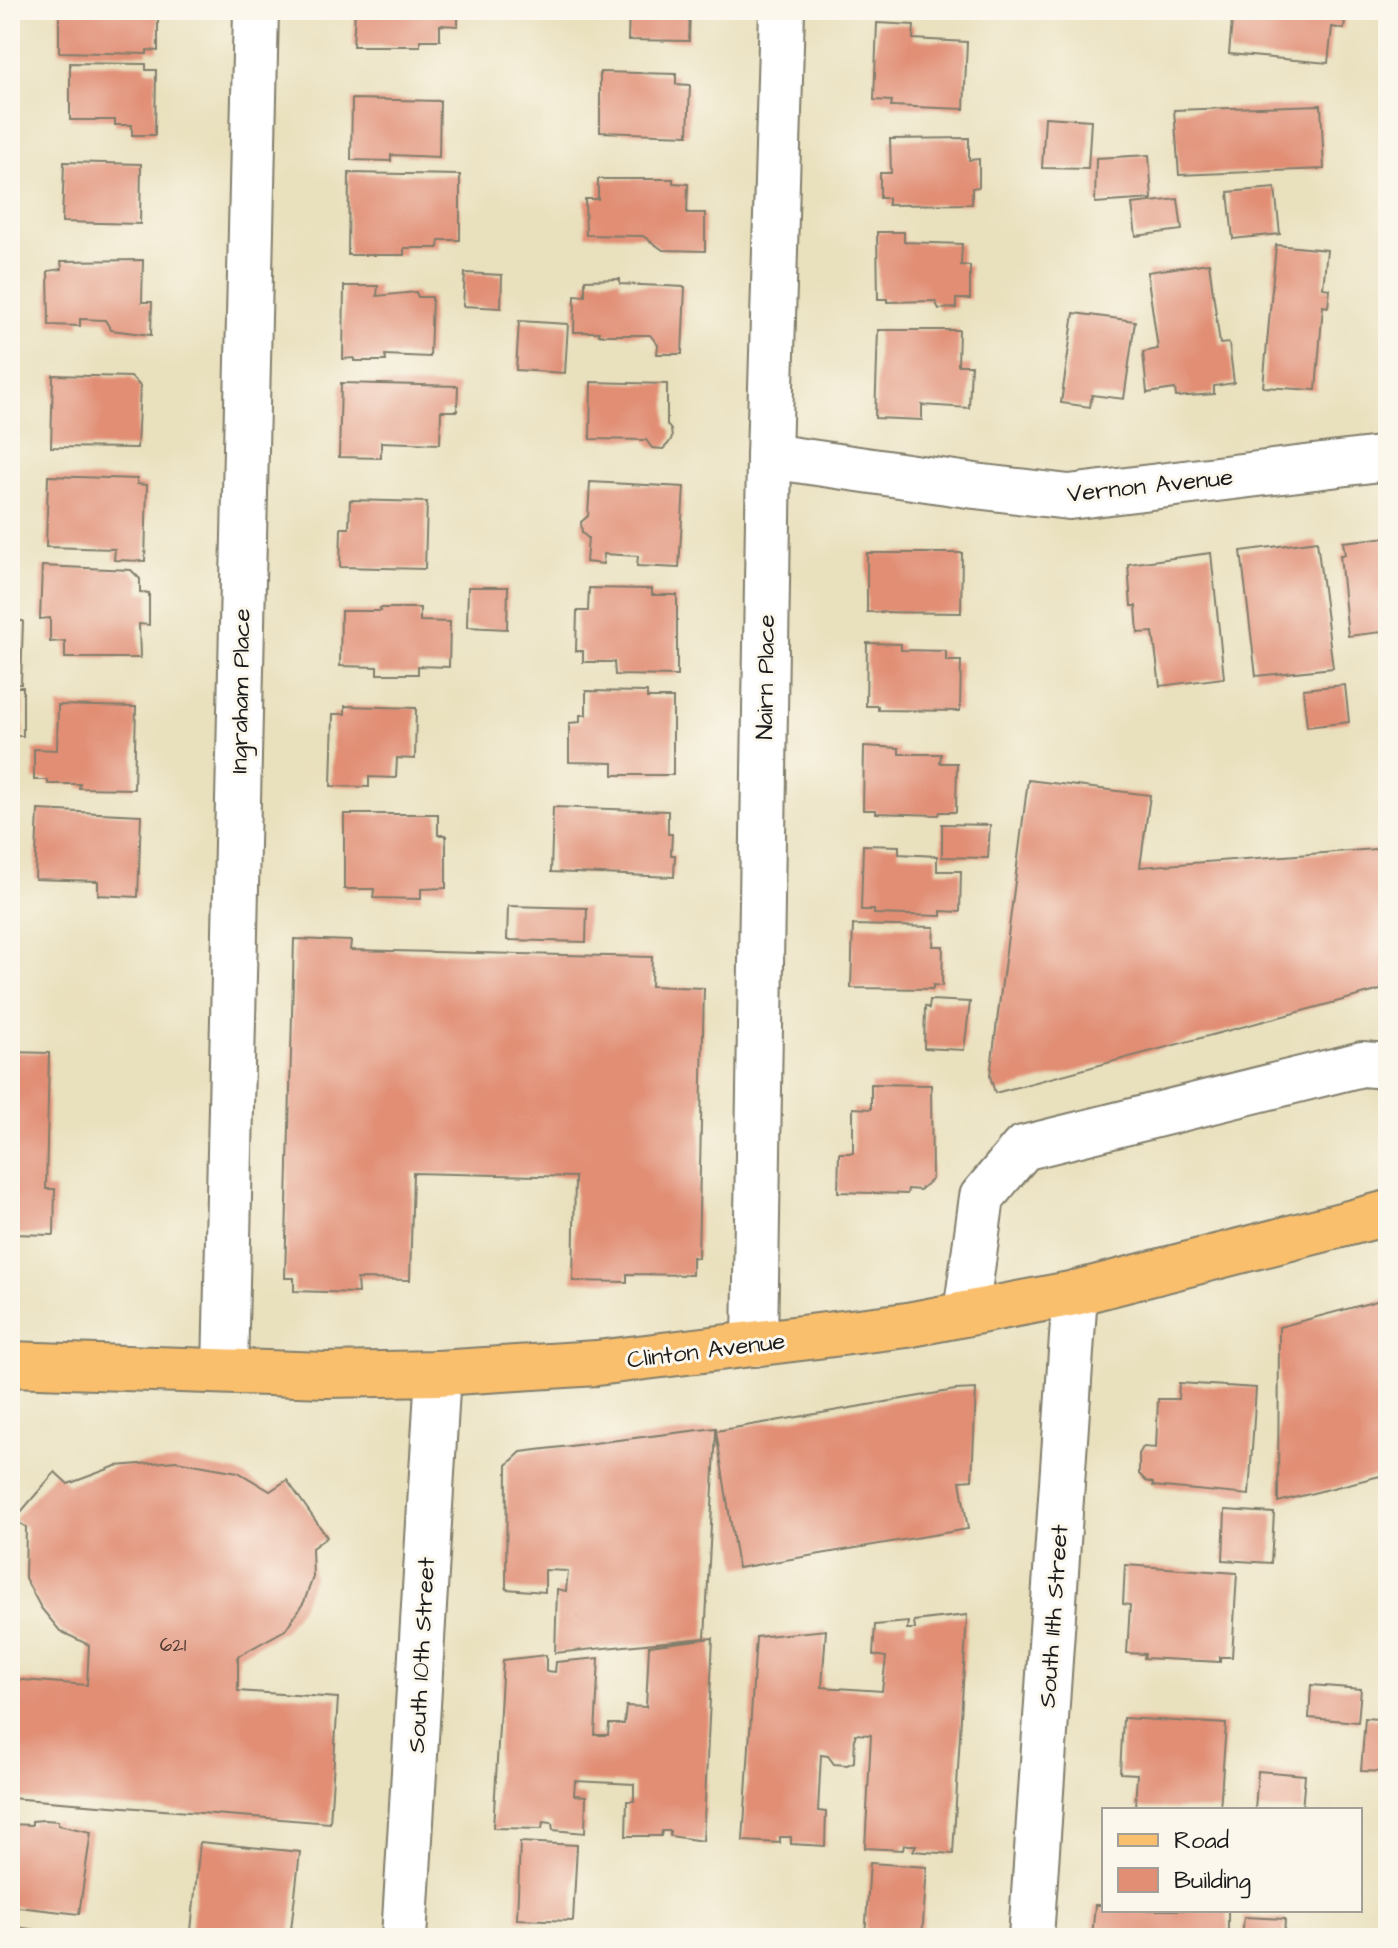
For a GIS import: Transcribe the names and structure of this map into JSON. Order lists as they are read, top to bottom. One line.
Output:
{"streets":{"main road":["Clinton Avenue"],"street":["Vernon Avenue","Nairn Place","Ingraham Place","South 11th Street","South 10th Street"]},"crossings":[["Vernon Avenue","Nairn Place"],["Nairn Place","Clinton Avenue"],["Ingraham Place","Clinton Avenue"],["Clinton Avenue","South 11th Street"],["Clinton Avenue","South 10th Street"]],"house_numbers":["621"],"legend":["Road","Building"]}
